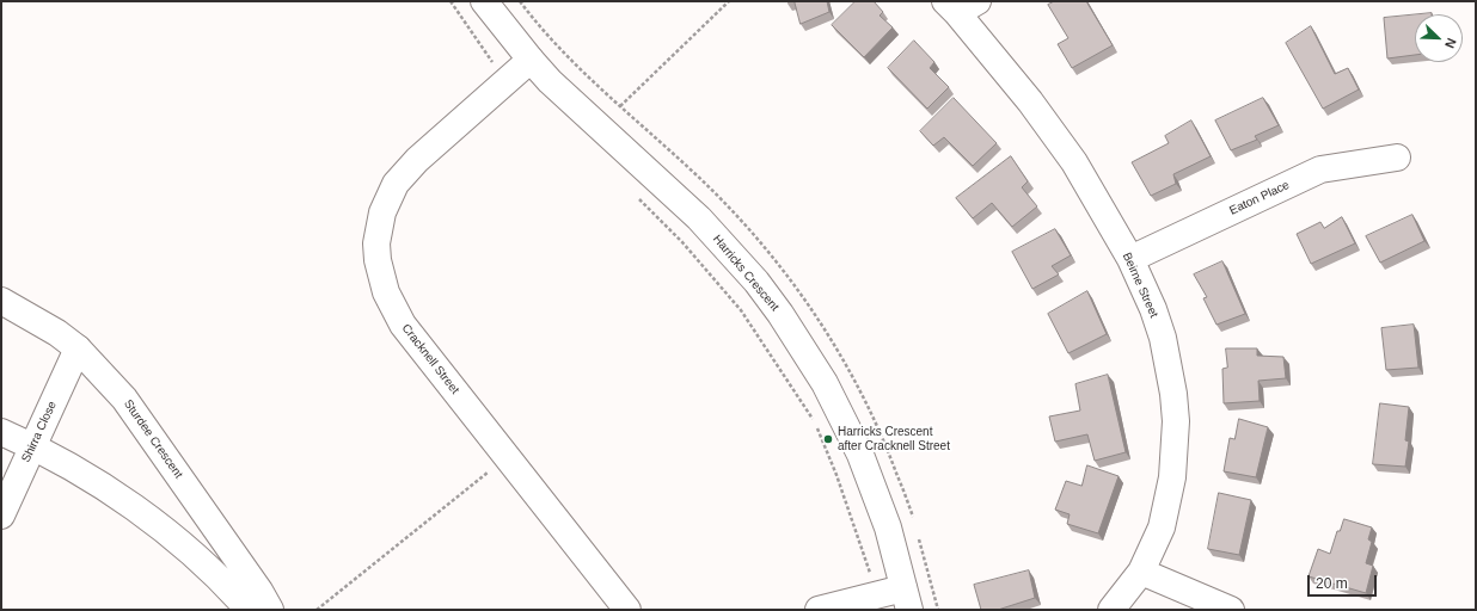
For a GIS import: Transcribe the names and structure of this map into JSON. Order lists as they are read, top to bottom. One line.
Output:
{"streets":{"street":["Eaton Place","Harricks Crescent","Beirne Street","Cracknell Street","Shirra Close","Sturdee Crescent"]},"crossings":[["Eaton Place","Beirne Street"],["Harricks Crescent","Cracknell Street"],["Shirra Close","Sturdee Crescent"]],"places":["Harricks Crescent after Cracknell Street"],"scale_bar":"20 m","north":"bottom right"}
